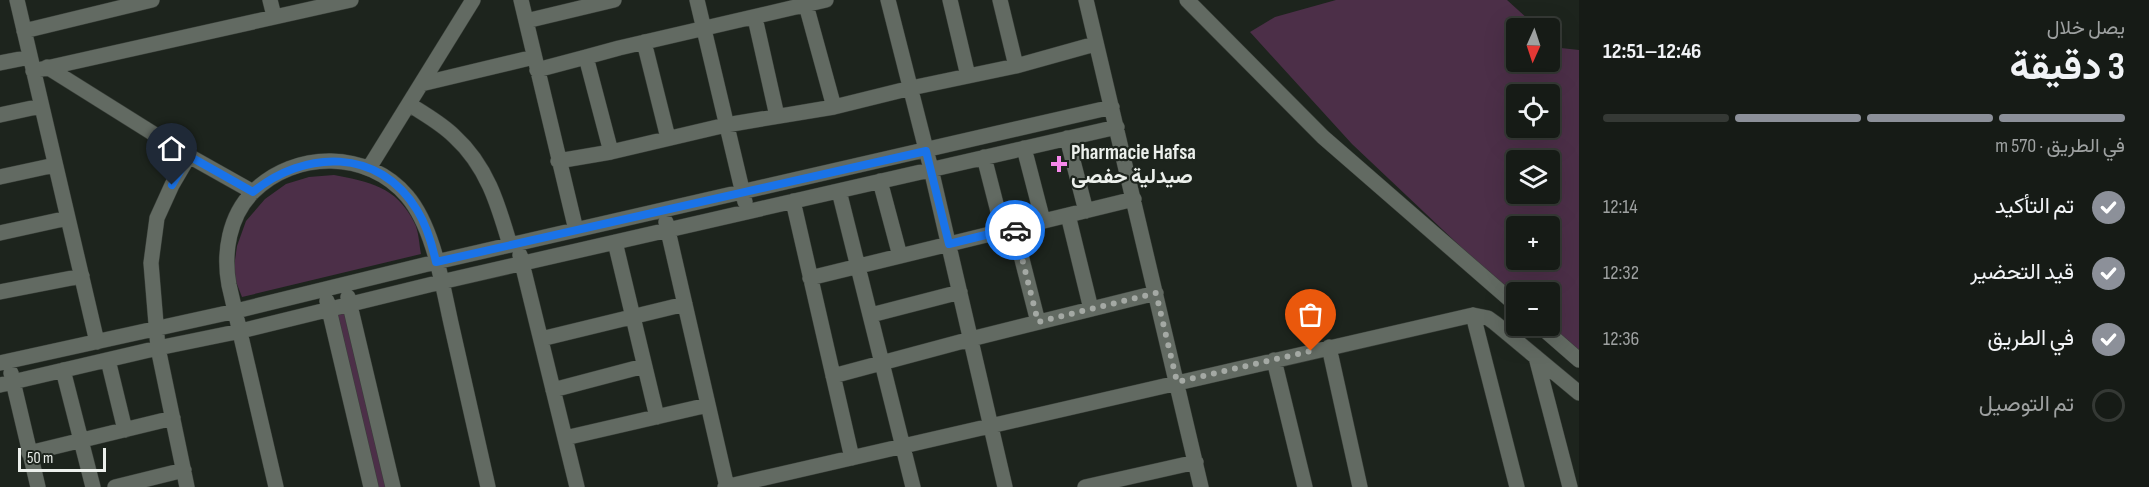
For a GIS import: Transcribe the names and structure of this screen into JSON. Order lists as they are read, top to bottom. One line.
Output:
{"places":{"health":["Pharmacie Hafsa صيدلية حفصى"]},"scale_bar":"50 m","north":"bottom","page":{"heading":["3 دقيقة","يصل خلال","12:46–12:51"],"map_buttons":["+","−"],"bar":"في الطريق · 570 m","list":[["تم التأكيد","12:14"],["قيد التحضير","12:32"],["في الطريق","12:36"],"تم التوصيل"],"scale":"50 m"}}
